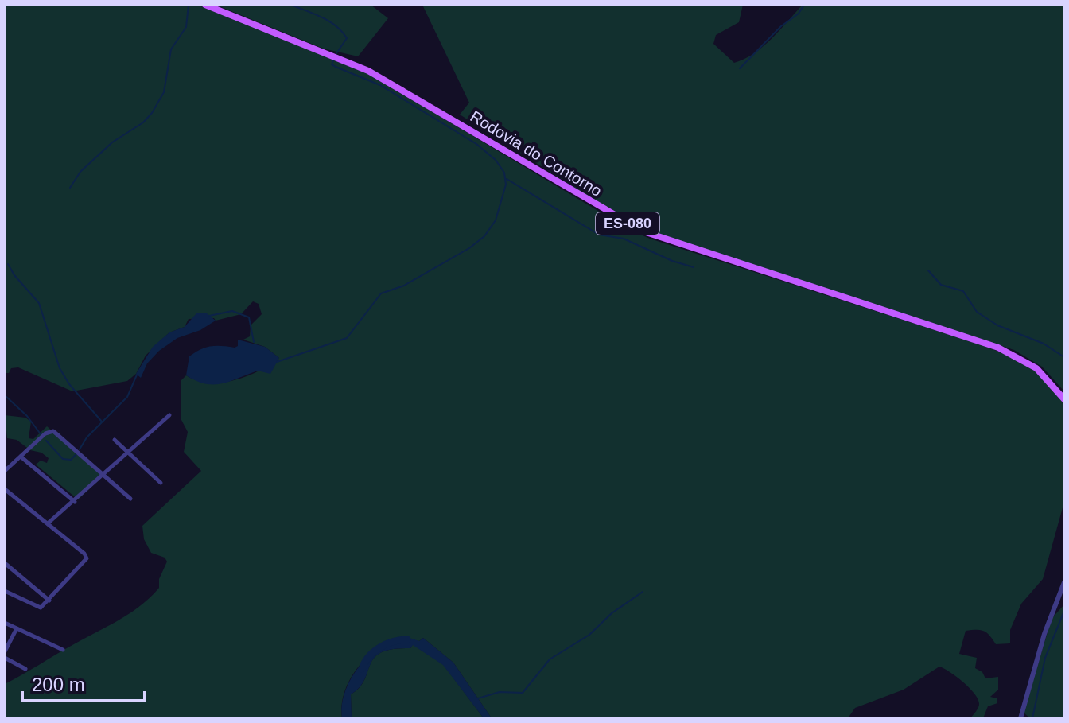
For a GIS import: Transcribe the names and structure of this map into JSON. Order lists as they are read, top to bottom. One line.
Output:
{"streets":{"main road":["Rodovia do Contorno","ES-080"]},"scale_bar":"200 m"}
